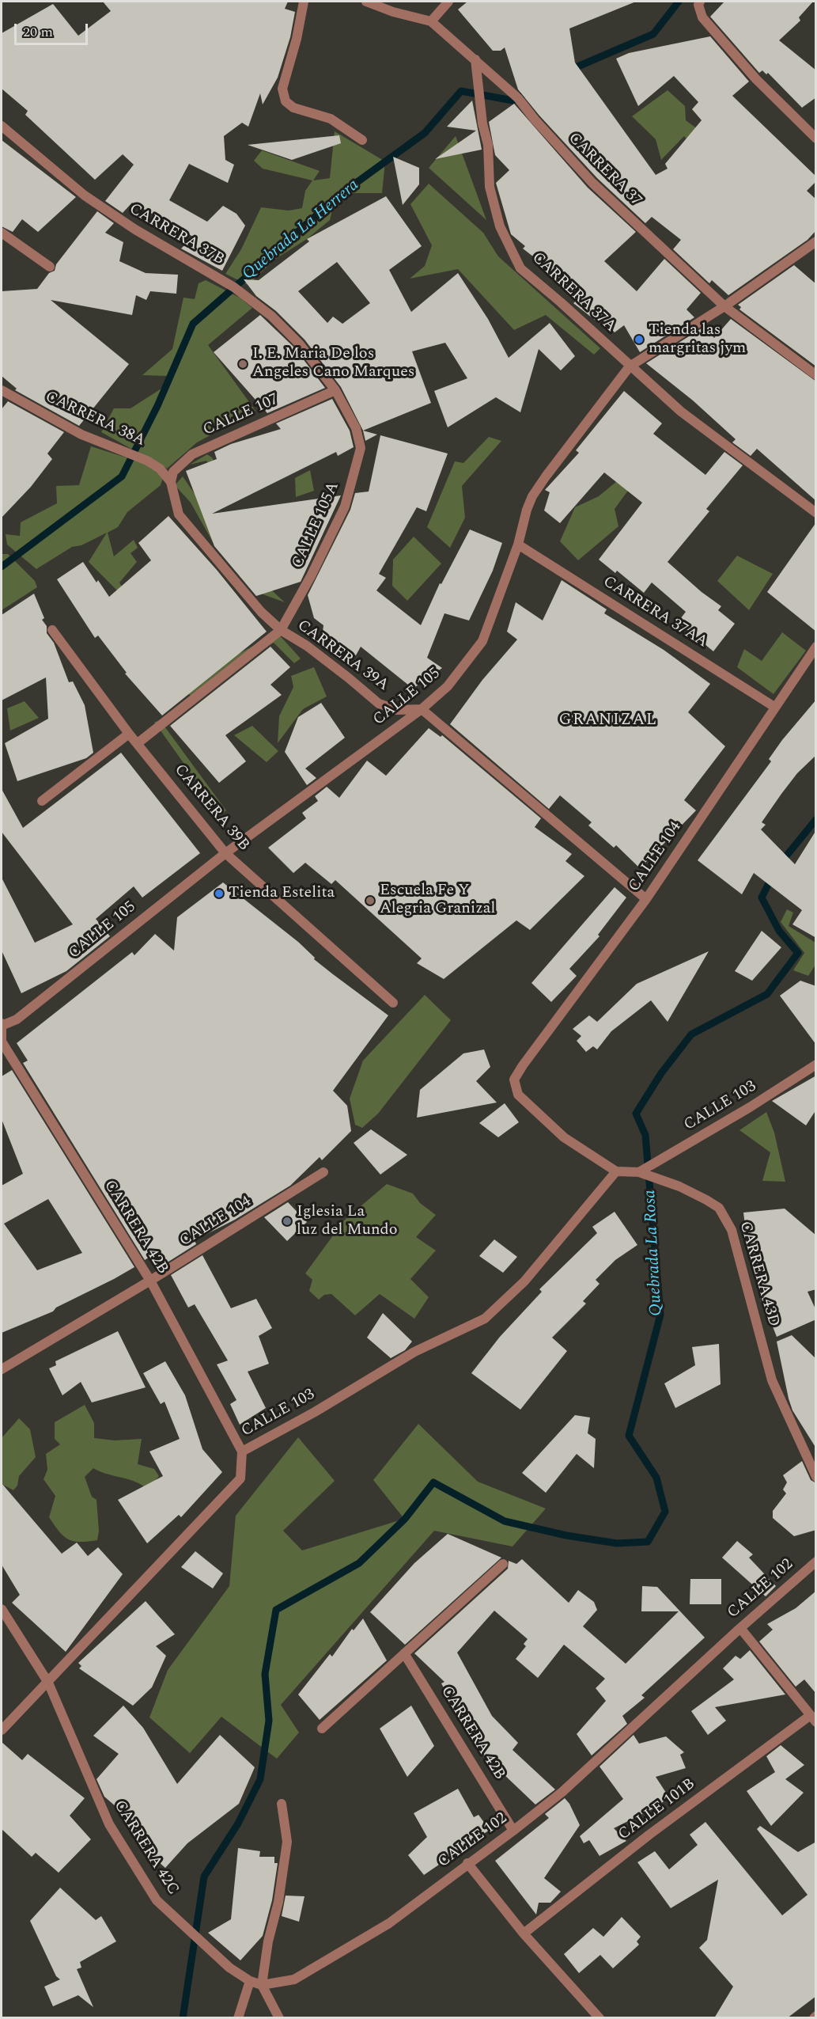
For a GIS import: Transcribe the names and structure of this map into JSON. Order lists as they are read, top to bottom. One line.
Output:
{"streets":{"street":["CARRERA 37","CARRERA 37B","CARRERA 37A","CALLE 107","CARRERA 38A","CALLE 105A","CARRERA 37AA","CARRERA 39A","CALLE 105","CARRERA 39B","CALLE 104","CALLE 103","CARRERA 42B","CARRERA 43D","CALLE 102","CALLE 101B","CARRERA 42C"]},"crossings":[["CARRERA 37","CARRERA 37A"],["CARRERA 37","CALLE 105"],["CARRERA 37B","CALLE 107"],["CARRERA 37B","CALLE 105A"],["CARRERA 37A","CALLE 105"],["CALLE 107","CARRERA 38A"],["CALLE 107","CARRERA 39A"],["CARRERA 38A","CARRERA 39A"],["CALLE 105A","CARRERA 39A"],["CARRERA 37AA","CALLE 105"],["CARRERA 37AA","CALLE 104"],["CARRERA 39A","CALLE 105"],["CALLE 105","CARRERA 39B"],["CALLE 105","CARRERA 42B"],["CALLE 104","CALLE 103"],["CALLE 104","CARRERA 42B"],["CALLE 104","CARRERA 43D"],["CALLE 103","CARRERA 42B"],["CALLE 103","CARRERA 43D"],["CALLE 103","CARRERA 42C"],["CARRERA 42B","CALLE 102"],["CALLE 102","CARRERA 42C"]],"districts":["GRANIZAL"],"water":["Quebrada La Herrera","Quebrada La Rosa"],"places":["Tienda las margritas jym","I. E. Maria De los Angeles Cano Marques","Tienda Estelita","Escuela Fe Y Alegria Granizal","Iglesia La luz del Mundo"],"scale_bar":"20 m"}
